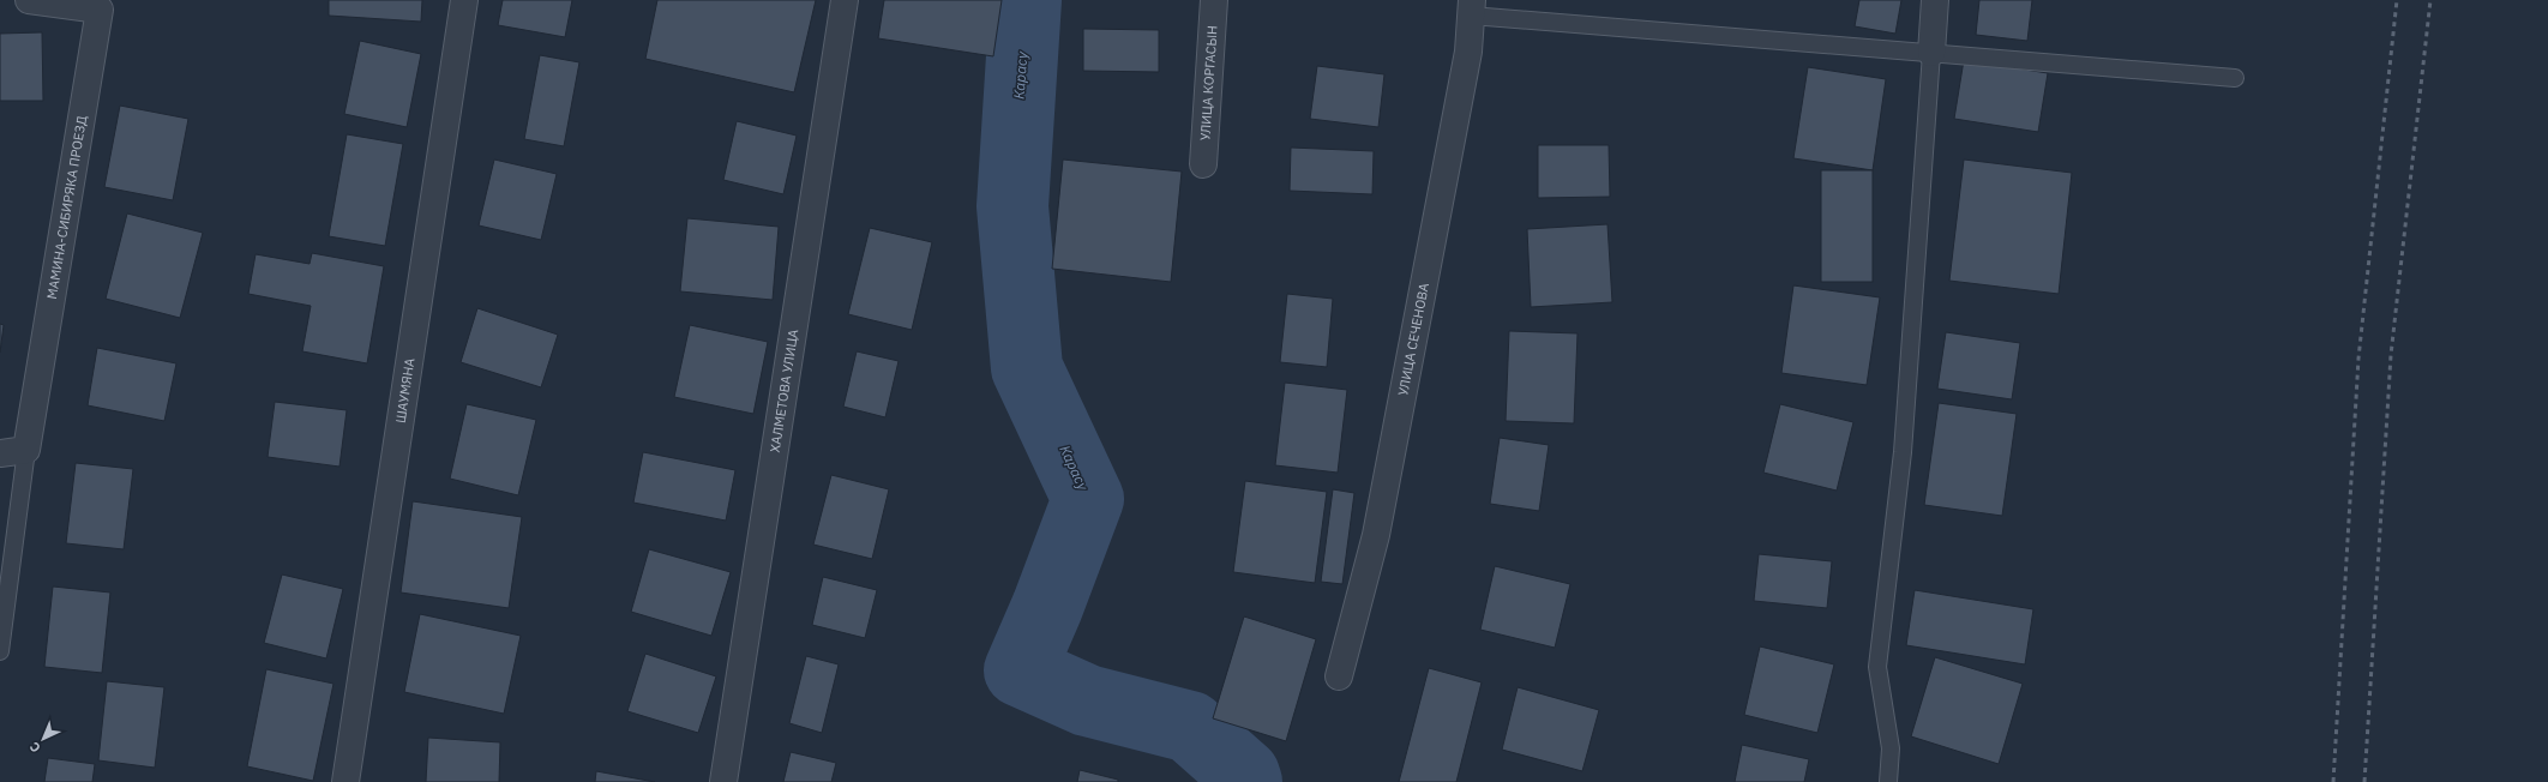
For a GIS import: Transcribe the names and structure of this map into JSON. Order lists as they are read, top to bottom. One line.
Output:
{"streets":{"street":["УЛИЦА КОРГАСЫН","МАМИНА-СИБИРЯКА ПРОЕЗД","УЛИЦА СЕЧЕНОВА","ШАУМЯНА","ХАЛМЕТОВА УЛИЦА"]},"water":["Карасу"],"north":"bottom left"}
